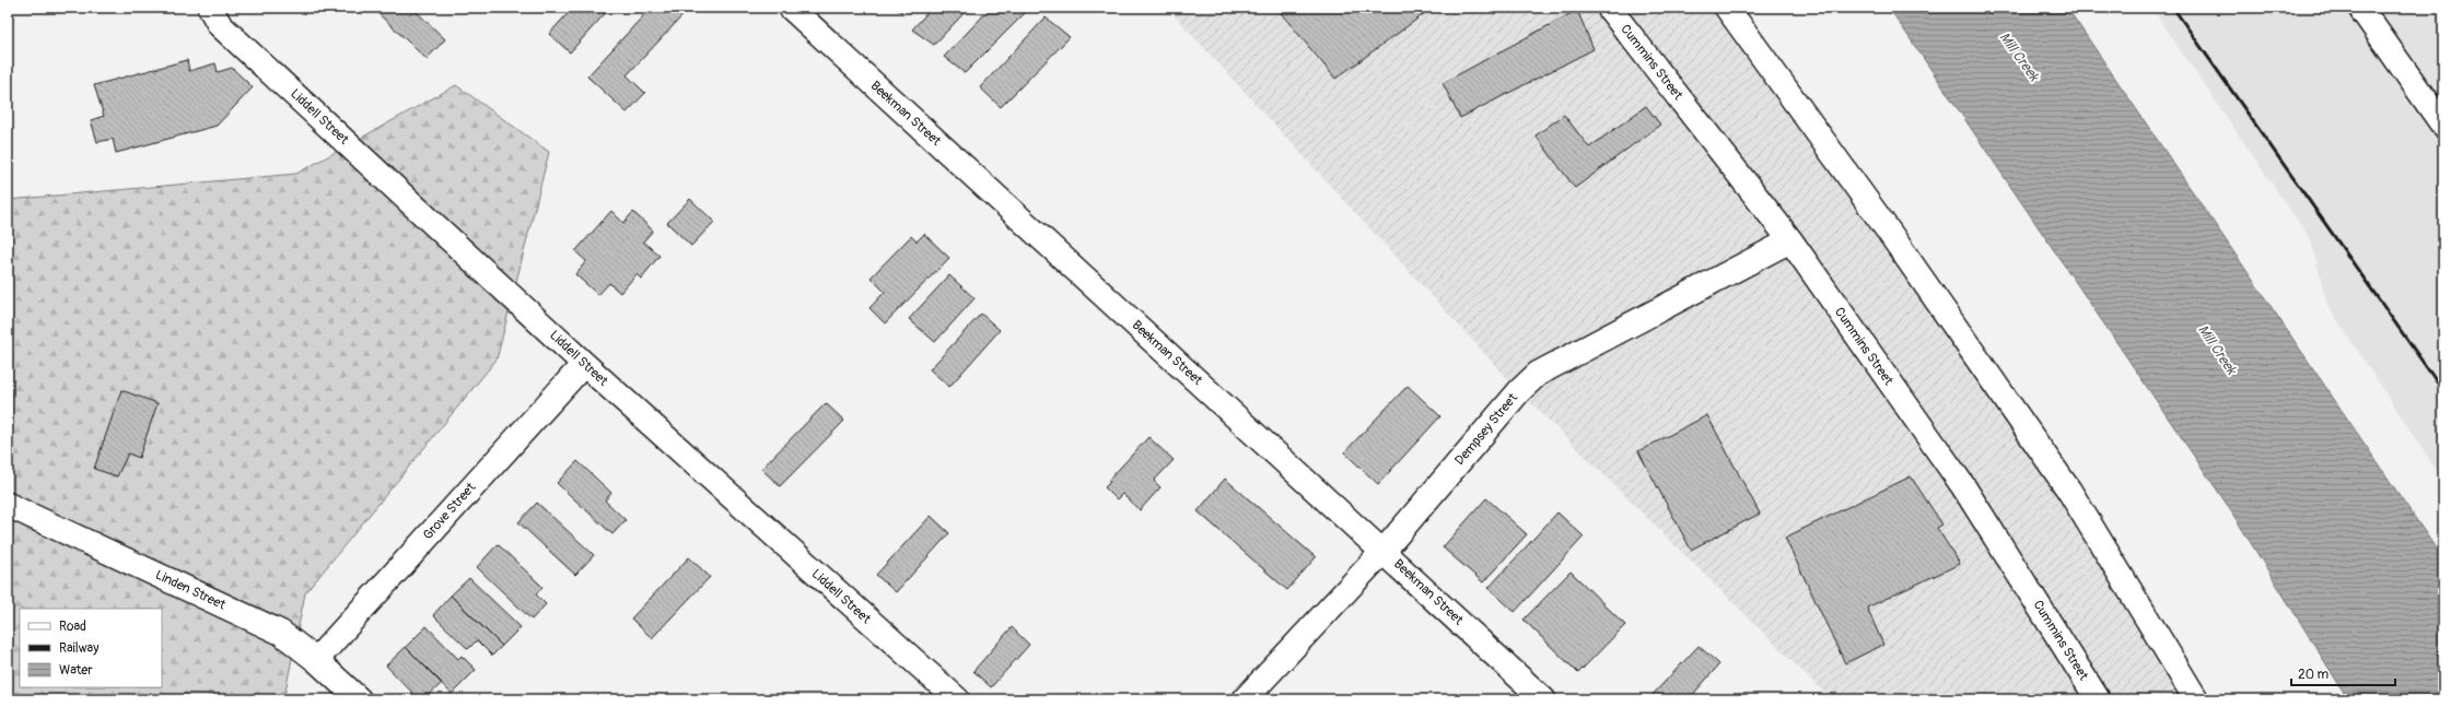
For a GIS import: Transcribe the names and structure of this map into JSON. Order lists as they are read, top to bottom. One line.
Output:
{"streets":{"street":["Cummins Street","Beekman Street","Liddell Street","Dempsey Street","Grove Street","Linden Street"]},"crossings":[["Cummins Street","Dempsey Street"],["Beekman Street","Dempsey Street"],["Liddell Street","Grove Street"],["Grove Street","Linden Street"]],"water":["Mill Creek"],"legend":["Road","Railway","Water"],"scale_bar":"20 m"}
